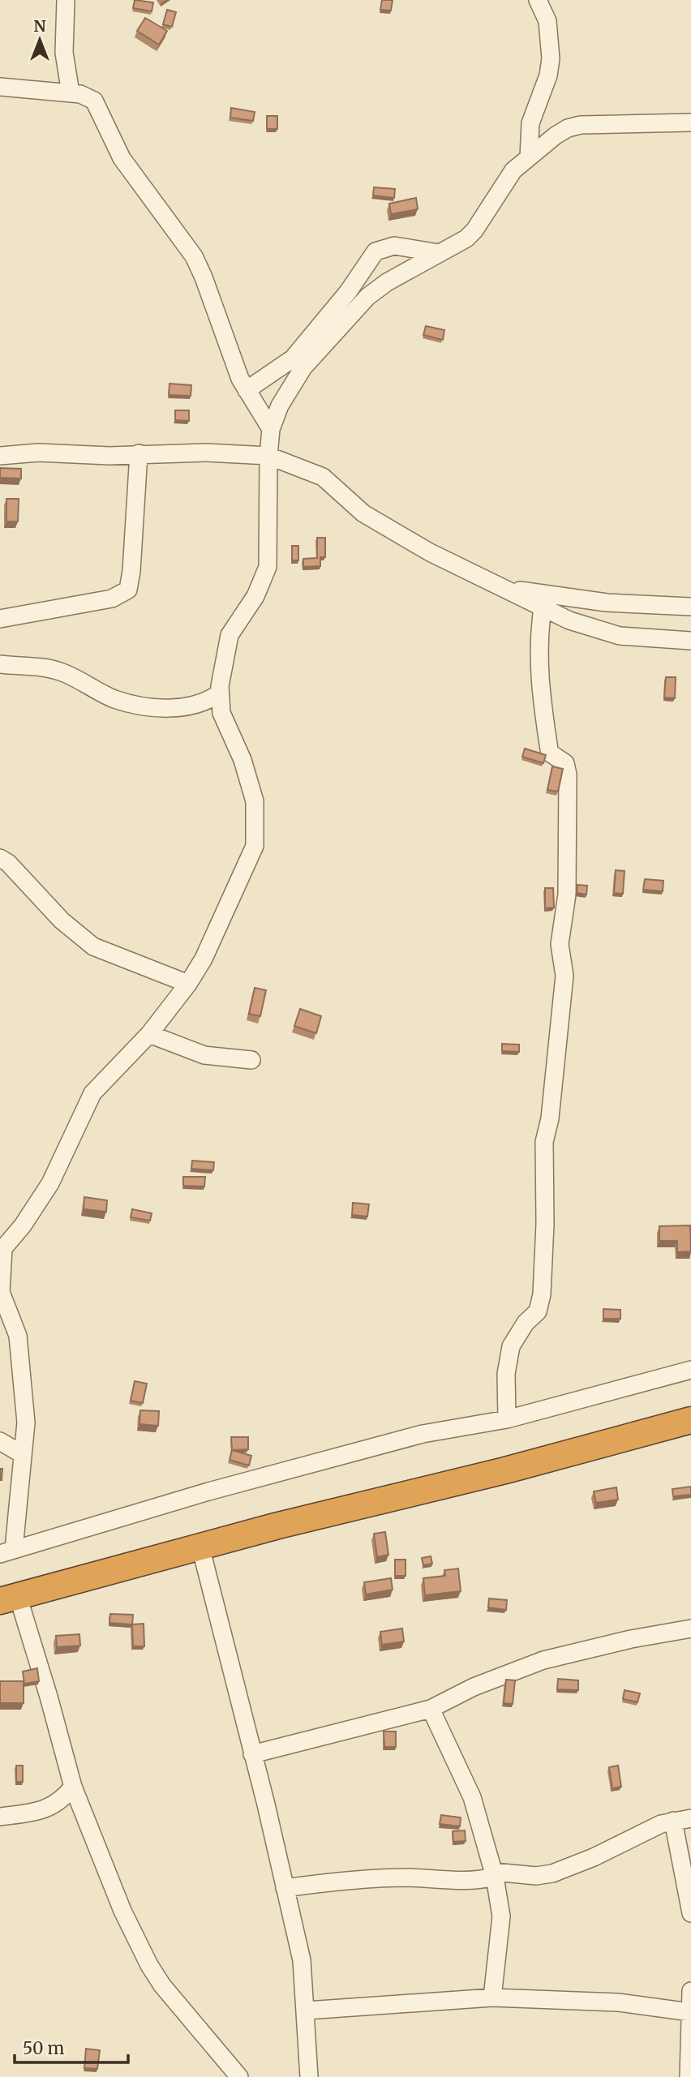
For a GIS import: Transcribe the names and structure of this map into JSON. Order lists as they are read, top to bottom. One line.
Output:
{"scale_bar":"50 m","north":"top"}
